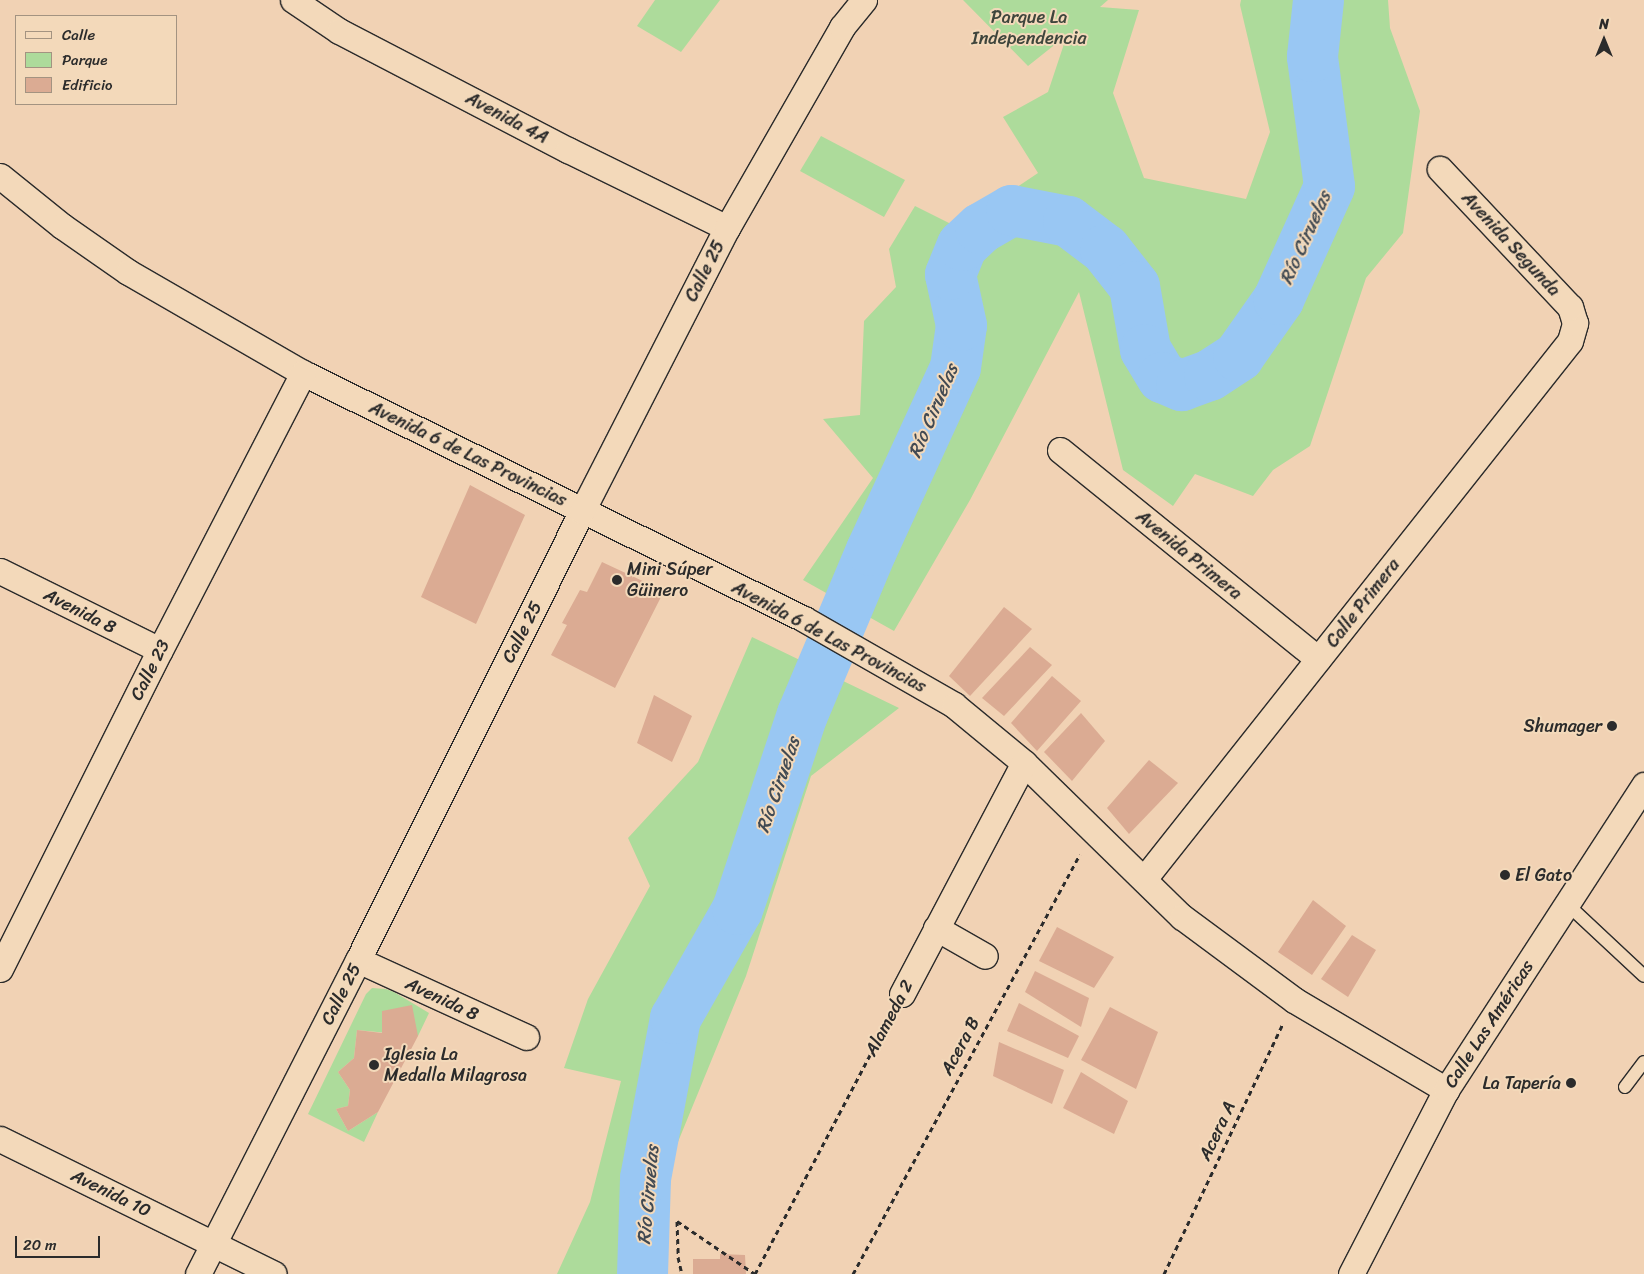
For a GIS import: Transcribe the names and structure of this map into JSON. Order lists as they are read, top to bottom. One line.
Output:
{"streets":{"street":["Avenida 4A","Avenida Segunda","Calle 25","Avenida 6 de Las Provincias","Avenida Primera","Calle Primera","Avenida 8","Calle 23","Alameda 2","Calle Las Américas","Avenida 10"],"path":["Acera B","Acera A"]},"crossings":[["Avenida 4A","Calle 25"],["Avenida Segunda","Calle Primera"],["Calle 25","Avenida 6 de Las Provincias"],["Calle 25","Avenida 8"],["Calle 25","Avenida 10"],["Avenida 6 de Las Provincias","Calle Primera"],["Avenida 6 de Las Provincias","Calle 23"],["Avenida 6 de Las Provincias","Alameda 2"],["Avenida 6 de Las Provincias","Calle Las Américas"],["Avenida 6 de Las Provincias","Acera B"],["Avenida 6 de Las Provincias","Acera A"],["Avenida Primera","Calle Primera"],["Avenida 8","Calle 23"]],"water":["Río Ciruelas"],"parks":["Parque La Independencia"],"places":["Mini Súper Güinero","Shumager","El Gato","Iglesia La Medalla Milagrosa","La Tapería"],"legend":["Calle","Parque","Edificio"],"scale_bar":"20 m","north":"top"}
